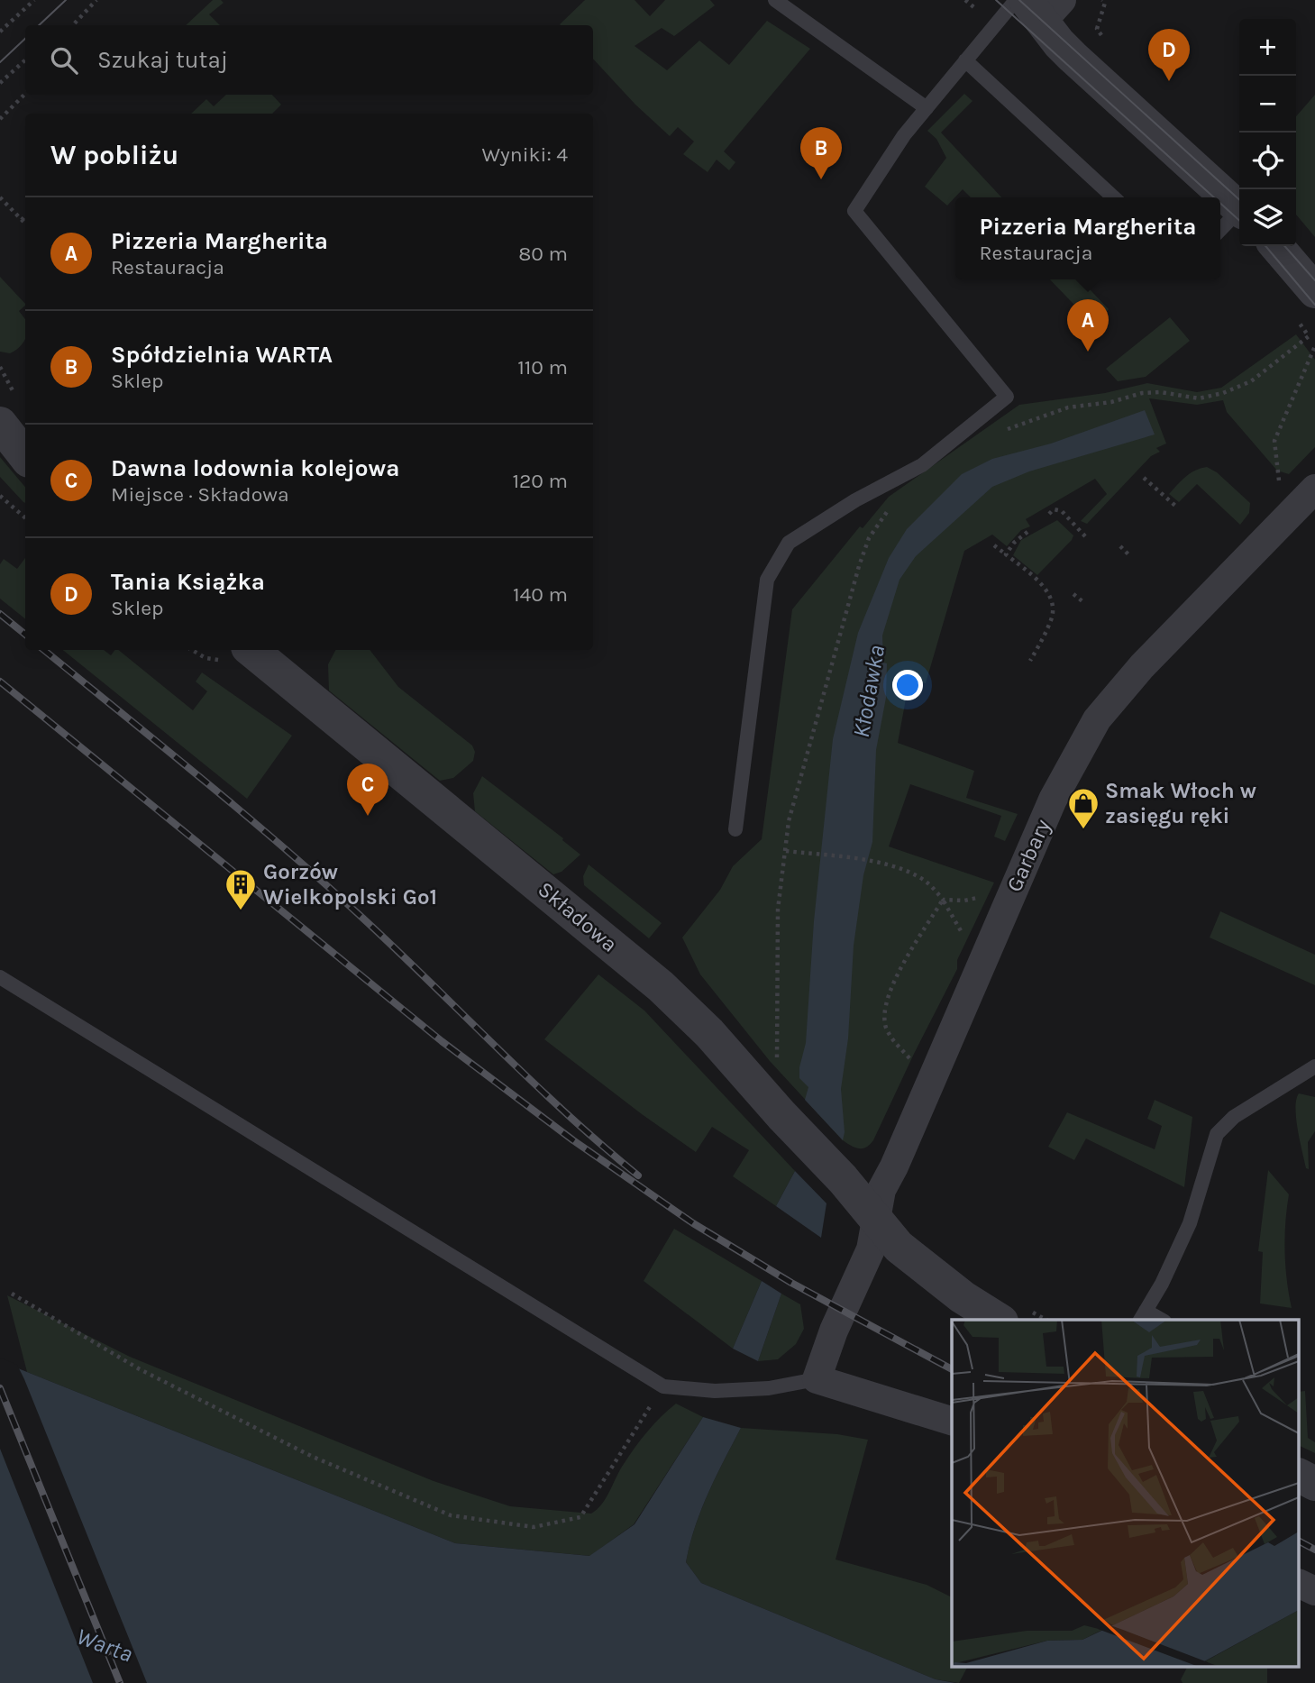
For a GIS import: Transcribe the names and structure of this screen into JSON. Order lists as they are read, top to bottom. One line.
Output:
{"streets":{"street":["Garbary","Składowa"]},"crossings":[["Garbary","Składowa"]],"water":["Kłodawka","Warta"],"places":{"shop":["Smak Włoch w zasięgu ręki"],"building":["Gorzów Wielkopolski Go1"]},"page":{"map_buttons":["+","−"],"search":"Szukaj tutaj","pins":["D","B","A","C"],"heading":["W pobliżu","Wyniki: 4"],"list":[{"mark":"A","name":"Pizzeria Margherita","note":"Restauracja","value":"80 m"},{"mark":"B","name":"Spółdzielnia WARTA","note":"Sklep","value":"110 m"},{"mark":"C","name":"Dawna lodownia kolejowa","note":"Miejsce · Składowa","value":"120 m"},{"mark":"D","name":"Tania Książka","note":"Sklep","value":"140 m"}],"popup":["Pizzeria Margherita","Restauracja"]}}
